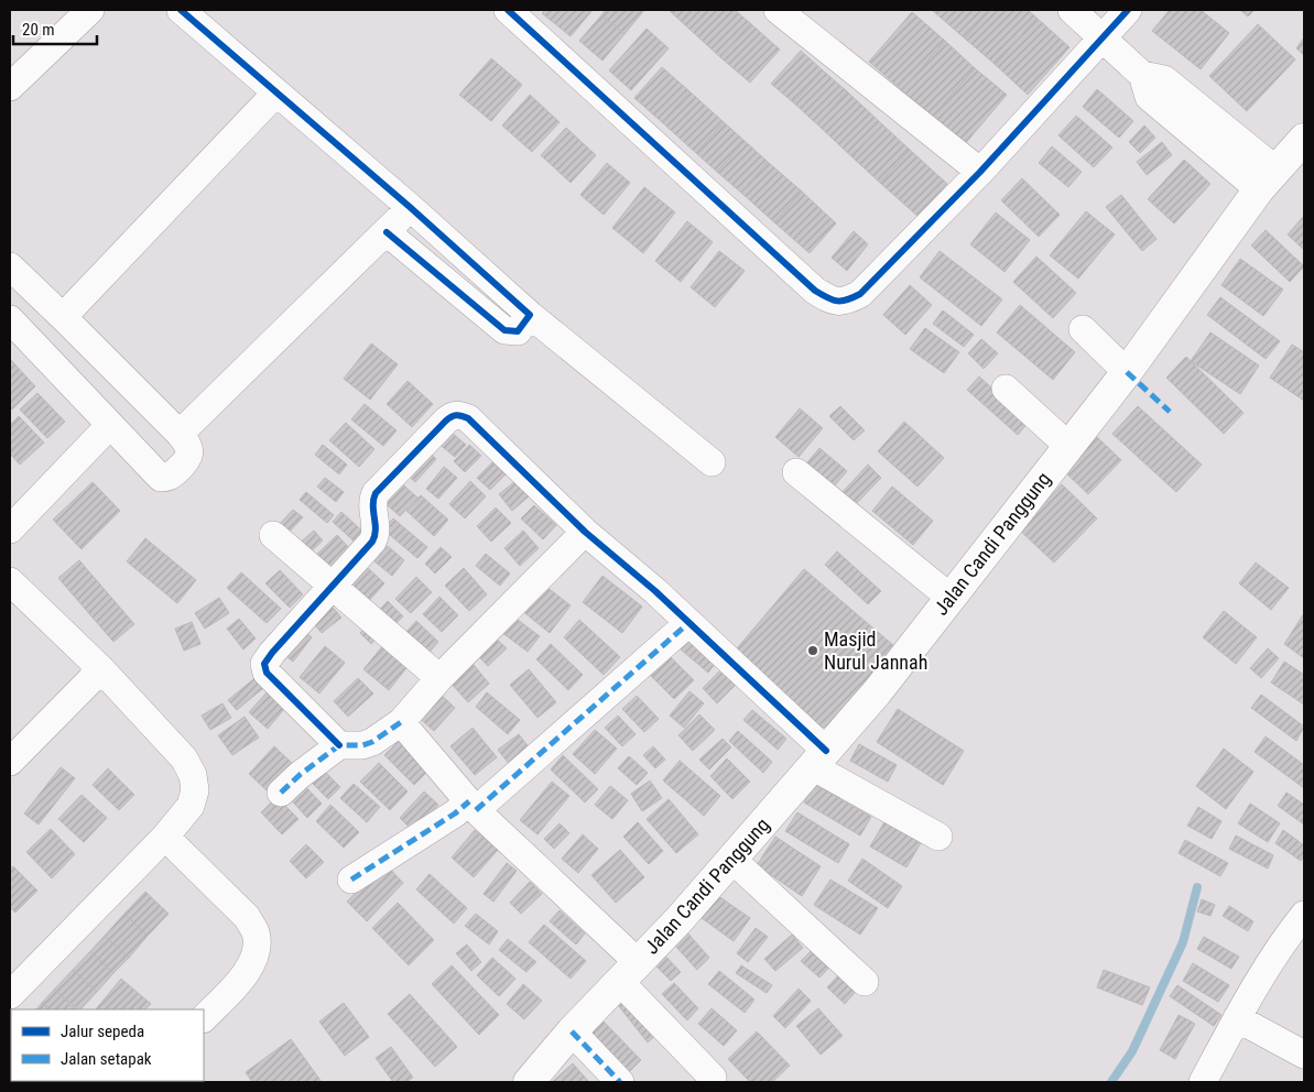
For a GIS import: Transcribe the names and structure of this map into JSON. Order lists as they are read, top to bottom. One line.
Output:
{"streets":{"main road":["Jalan Candi Panggung"]},"places":["Masjid Nurul Jannah"],"legend":["Jalur sepeda","Jalan setapak"],"scale_bar":"20 m"}
